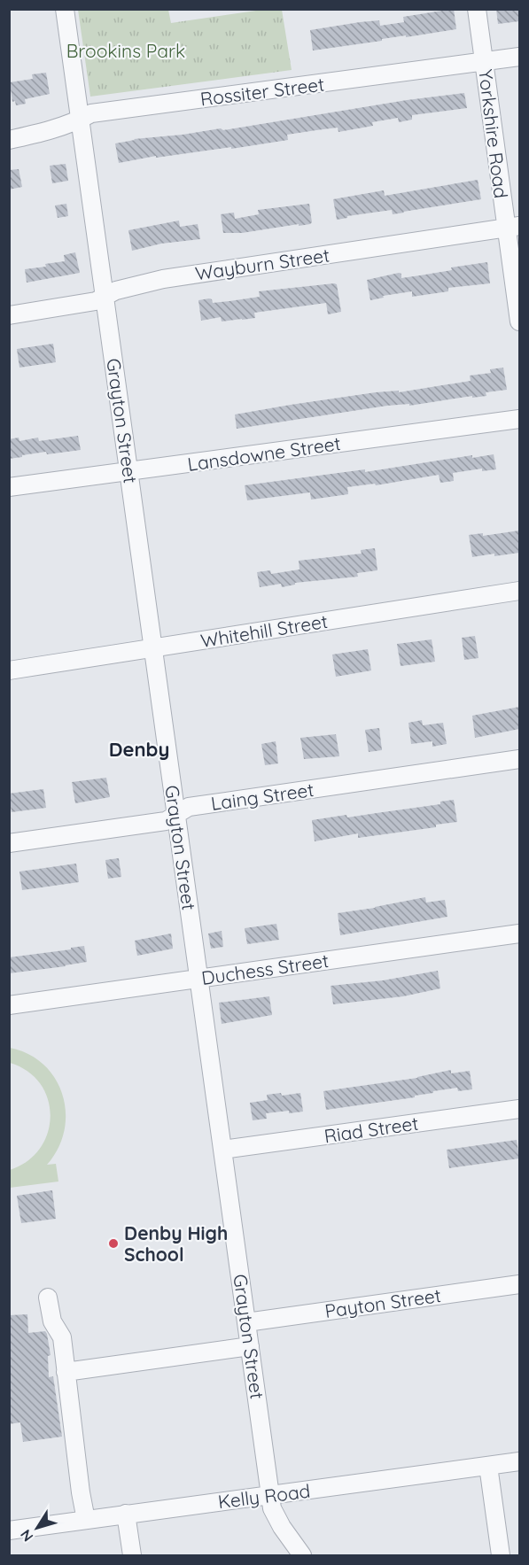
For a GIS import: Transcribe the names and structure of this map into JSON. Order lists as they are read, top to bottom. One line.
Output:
{"streets":{"street":["Rossiter Street","Yorkshire Road","Wayburn Street","Grayton Street","Lansdowne Street","Whitehill Street","Laing Street","Duchess Street","Riad Street","Payton Street","Kelly Road"]},"crossings":[["Rossiter Street","Yorkshire Road"],["Rossiter Street","Grayton Street"],["Yorkshire Road","Wayburn Street"],["Wayburn Street","Grayton Street"],["Grayton Street","Lansdowne Street"],["Grayton Street","Whitehill Street"],["Grayton Street","Laing Street"],["Grayton Street","Duchess Street"],["Grayton Street","Riad Street"],["Grayton Street","Payton Street"],["Grayton Street","Kelly Road"]],"districts":["Denby"],"parks":["Brookins Park"],"places":["Denby High School"],"north":"bottom left"}
